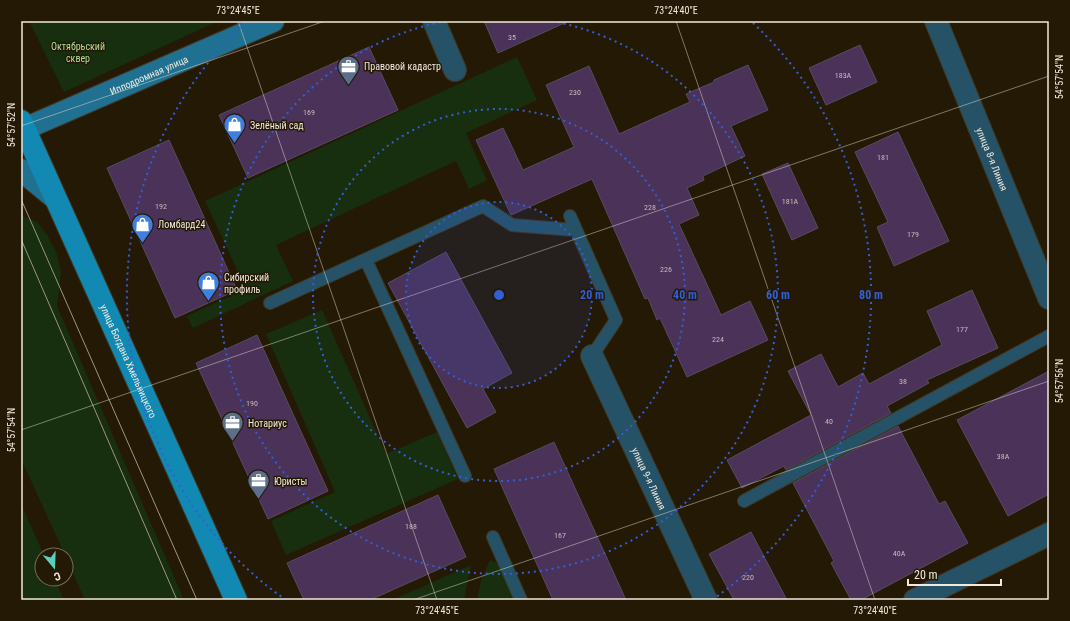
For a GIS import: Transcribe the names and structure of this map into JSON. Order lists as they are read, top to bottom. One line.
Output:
{"streets":{"main road":["Ипподромная улица","улица Богдана Хмельницкого"],"street":["улица 8-я Линия","улица 9-я Линия"]},"crossings":[["Ипподромная улица","улица Богдана Хмельницкого"]],"parks":["Октябрьский сквер"],"places":{"office":["Правовой кадастр","Нотариус","Юристы"],"shop":["Зелёный сад","Ломбард24","Сибирский профиль"]},"house_numbers":["35","183А","230","169","181","181А","192","228","179","226","177","224","38","190","40","38А","188","167","40А","220"],"scale_bar":"20 m","north":"bottom","coordinates":["73°24'45\"E","73°24'40\"E","54°57'54\"N","54°57'52\"N","54°57'56\"N"],"rings":["20 m","40 m","60 m","80 m"]}
